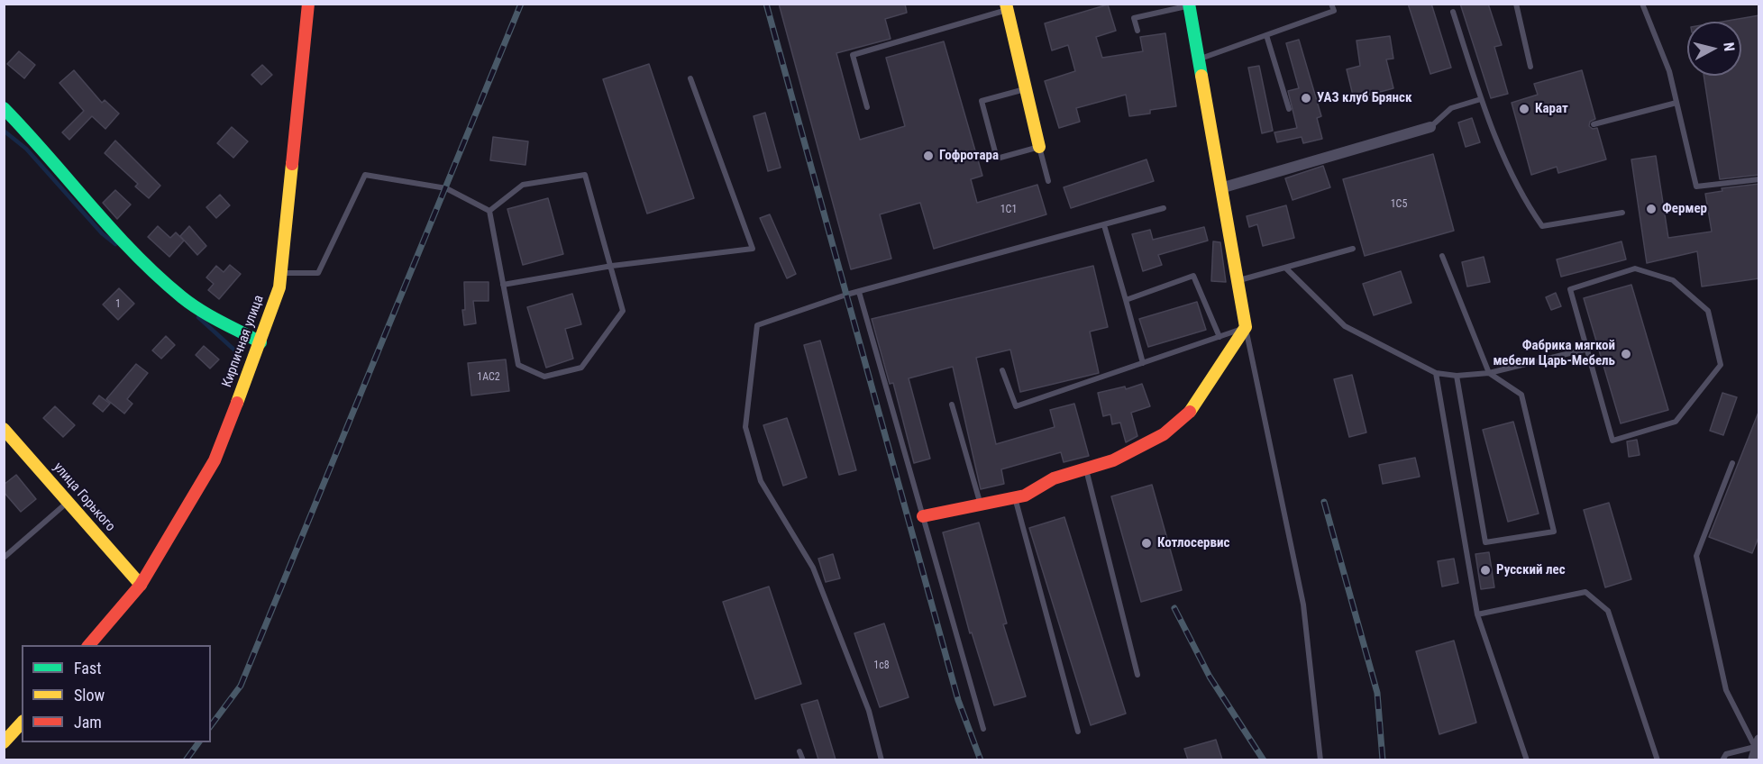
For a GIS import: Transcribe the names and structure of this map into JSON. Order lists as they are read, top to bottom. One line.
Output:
{"streets":{"street":["Кирпичная улица","улица Горького"]},"crossings":[["Кирпичная улица","улица Горького"]],"places":["УАЗ клуб Брянск","Карат","Гофротара","Фермер","Фабрика мягкой мебели Царь-Мебель","Котлосервис","Русский лес"],"house_numbers":["1С5","1С1","1","1АС2","1с8"],"legend":["Fast","Slow","Jam"],"north":"right"}
